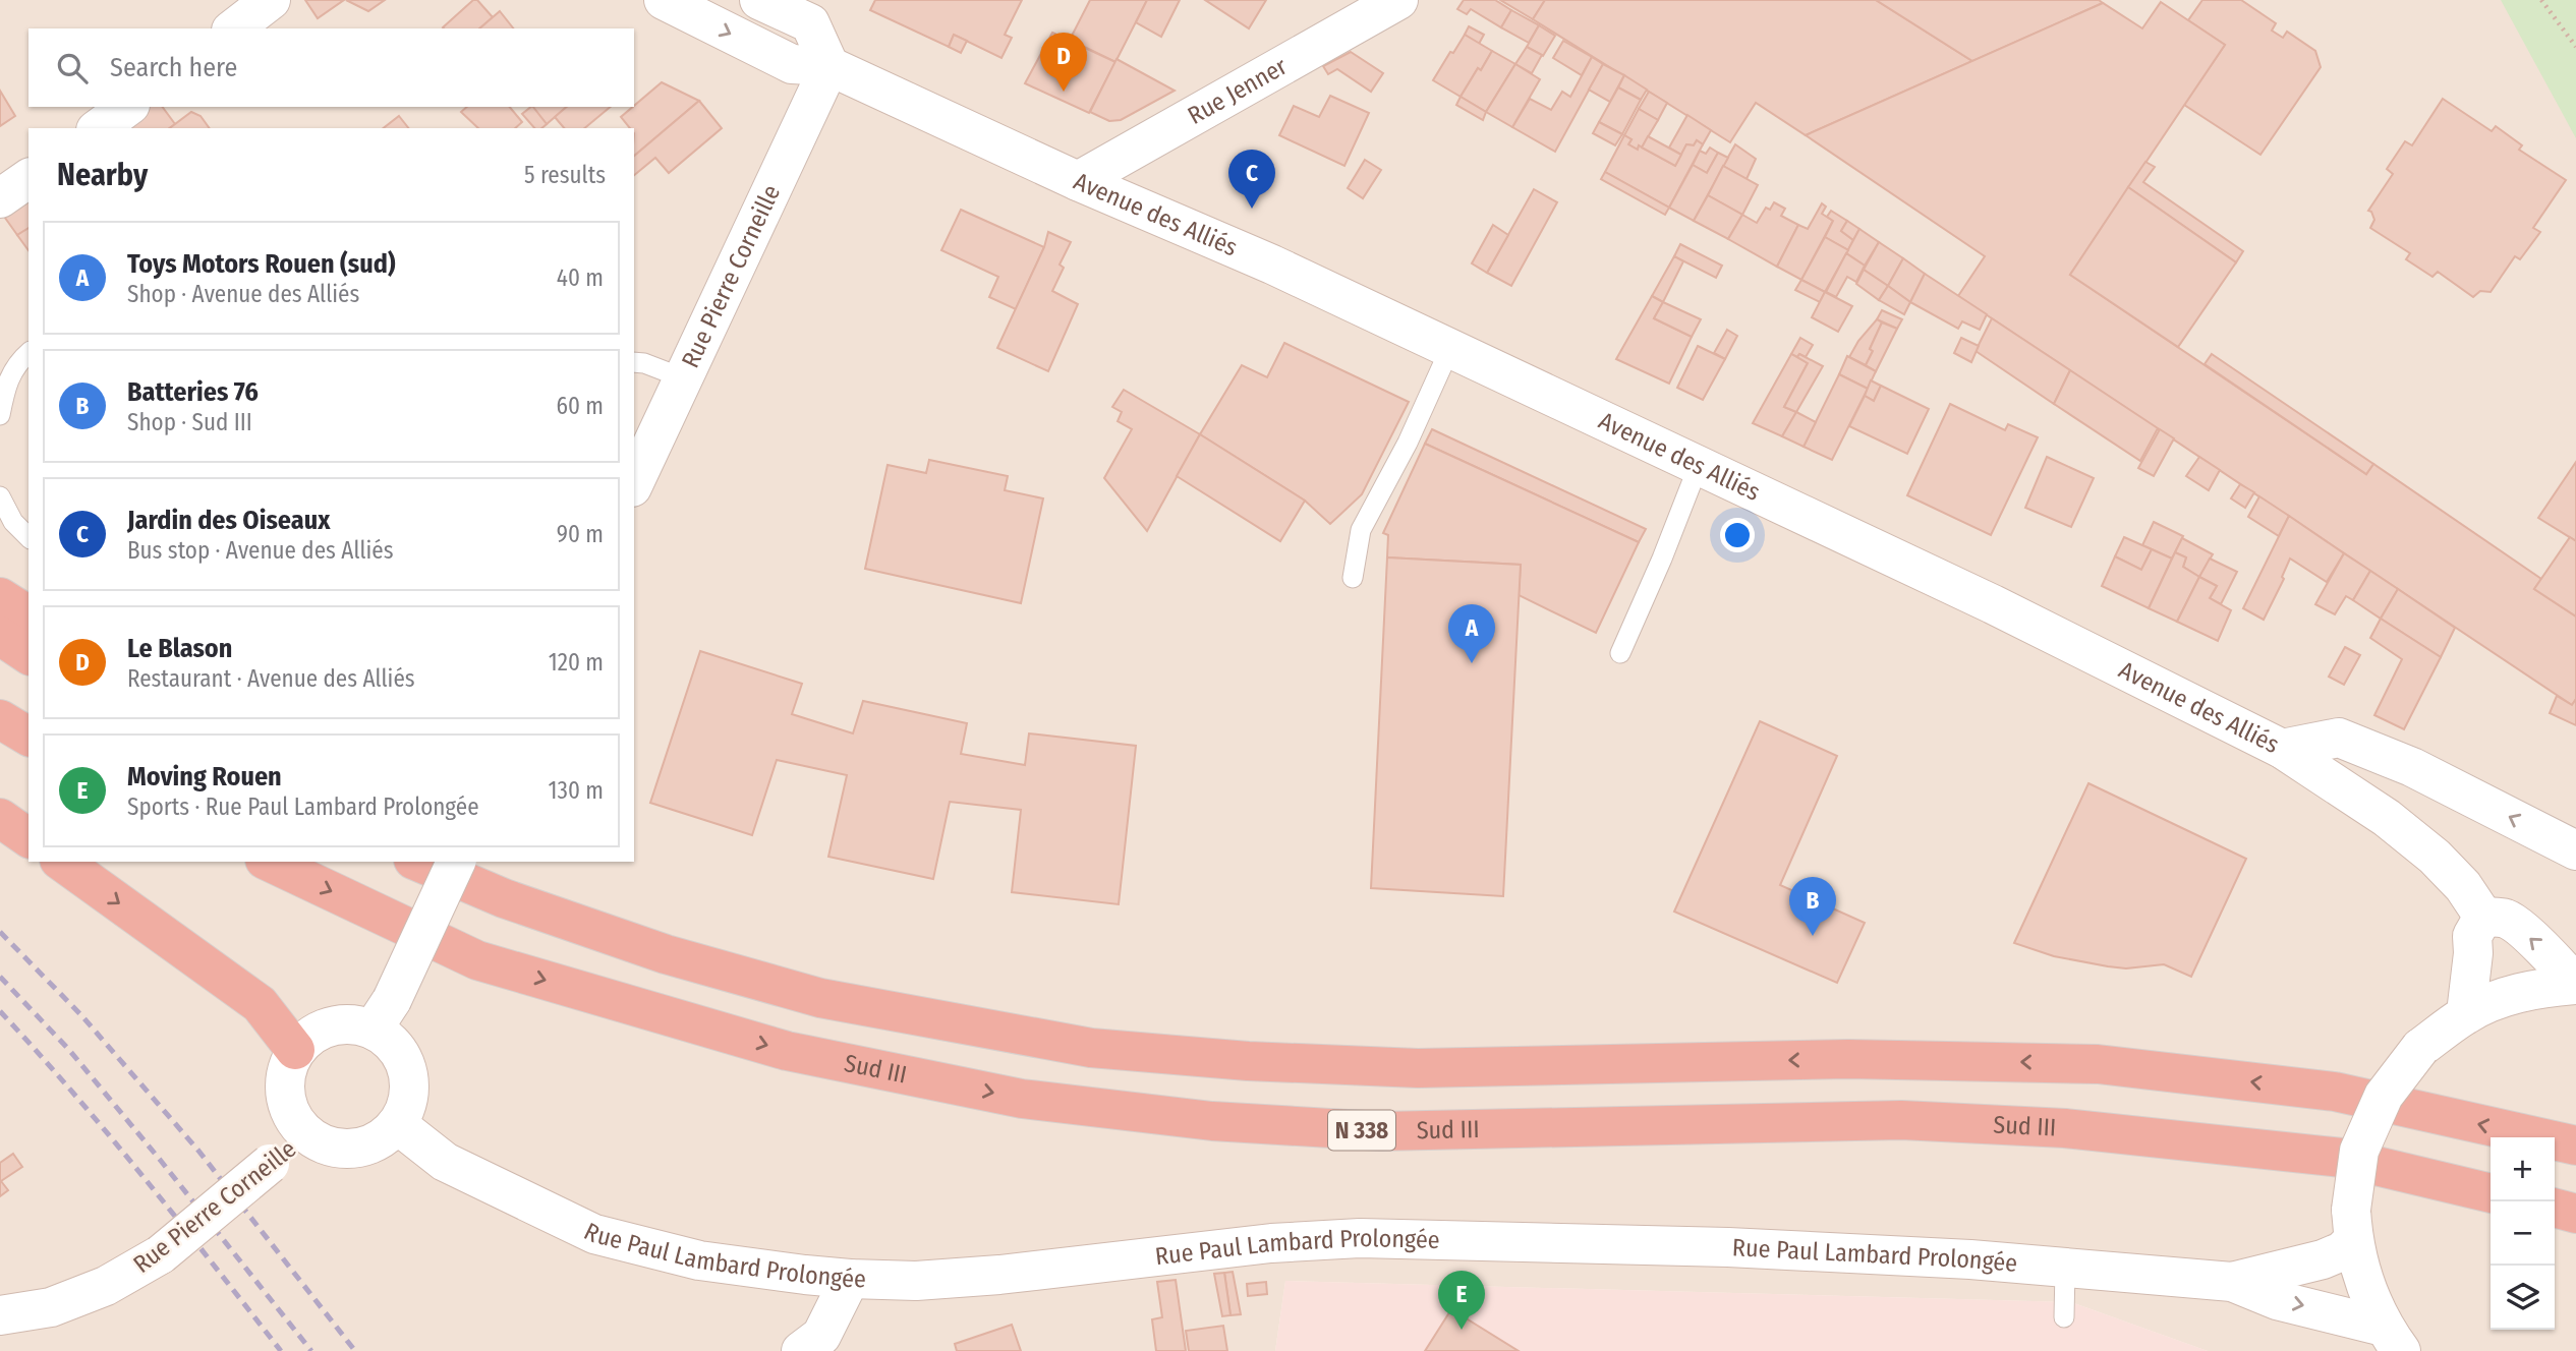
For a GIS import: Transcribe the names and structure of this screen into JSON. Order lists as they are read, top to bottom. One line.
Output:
{"streets":{"highway":["Sud III","N 338"],"street":["Rue Jenner","Avenue des Alliés","Rue Pierre Corneille","Rue Paul Lambard Prolongée"]},"crossings":[["Rue Jenner","Avenue des Alliés"],["Avenue des Alliés","Rue Pierre Corneille"],["Rue Pierre Corneille","Rue Paul Lambard Prolongée"]],"page":{"search":"Search here","pins":["D","C","A","B","E"],"heading":["Nearby","5 results"],"list":[{"mark":"A","name":"Toys Motors Rouen (sud)","note":"Shop · Avenue des Alliés","value":"40 m"},{"mark":"B","name":"Batteries 76","note":"Shop · Sud III","value":"60 m"},{"mark":"C","name":"Jardin des Oiseaux","note":"Bus stop · Avenue des Alliés","value":"90 m"},{"mark":"D","name":"Le Blason","note":"Restaurant · Avenue des Alliés","value":"120 m"},{"mark":"E","name":"Moving Rouen","note":"Sports · Rue Paul Lambard Prolongée","value":"130 m"}],"map_buttons":["+","−"]}}
